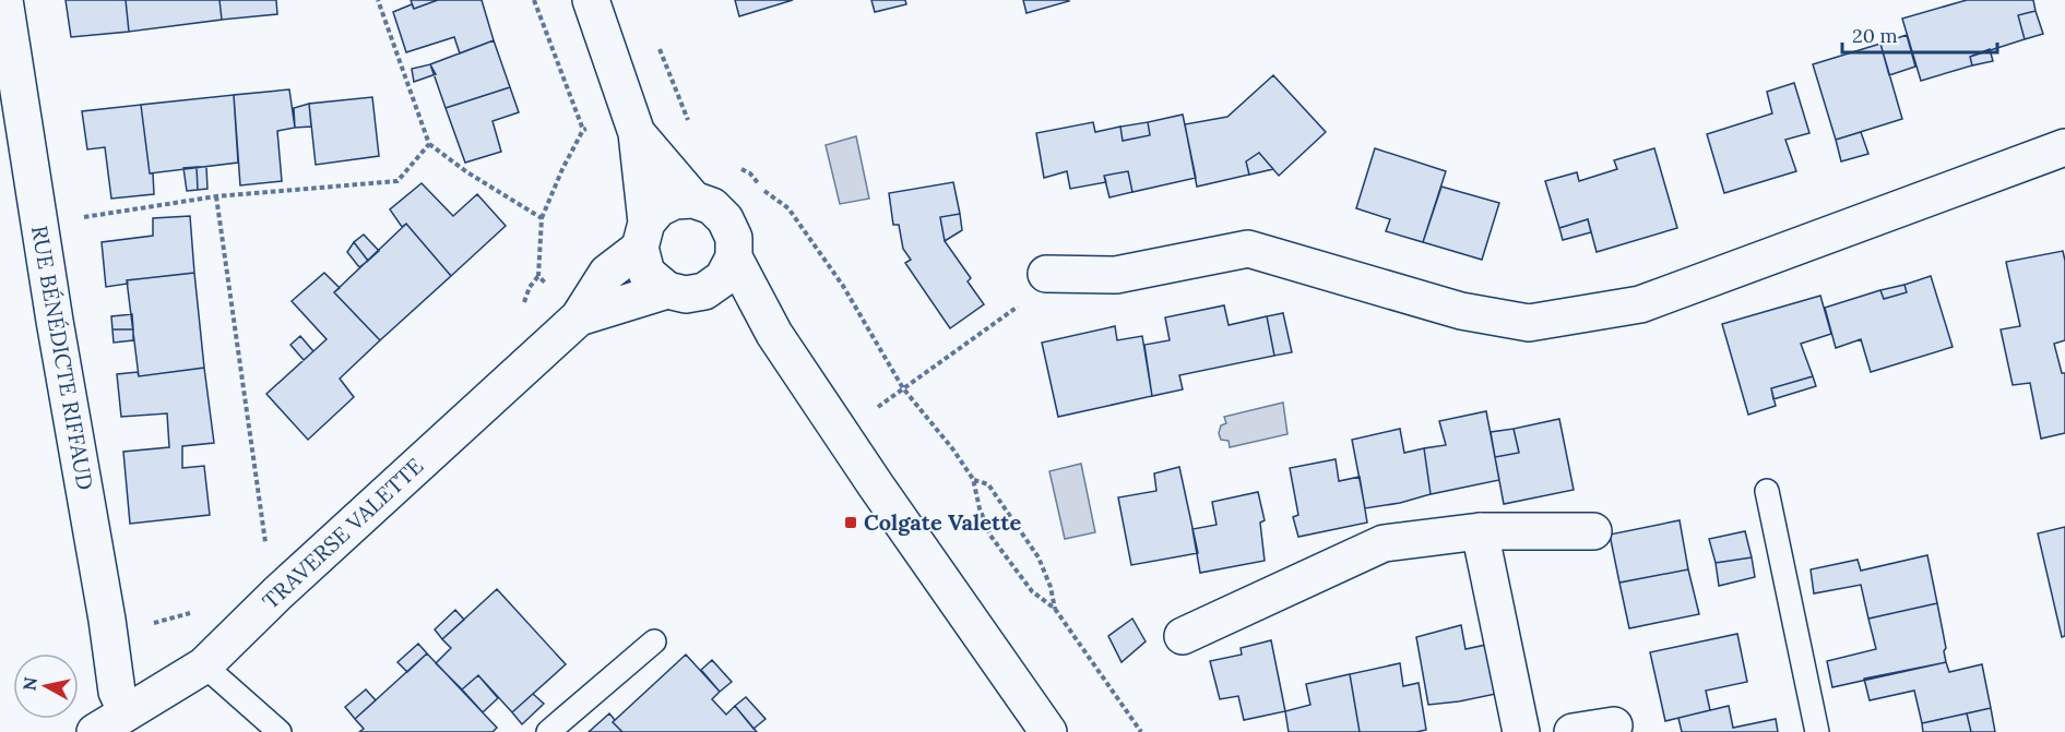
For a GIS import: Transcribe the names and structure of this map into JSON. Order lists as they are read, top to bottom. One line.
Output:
{"streets":{"street":["RUE BÉNÉDICTE RIFFAUD","TRAVERSE VALETTE"]},"crossings":[["RUE BÉNÉDICTE RIFFAUD","TRAVERSE VALETTE"]],"places":{"transit":["Colgate Valette"]},"scale_bar":"20 m","north":"left"}
